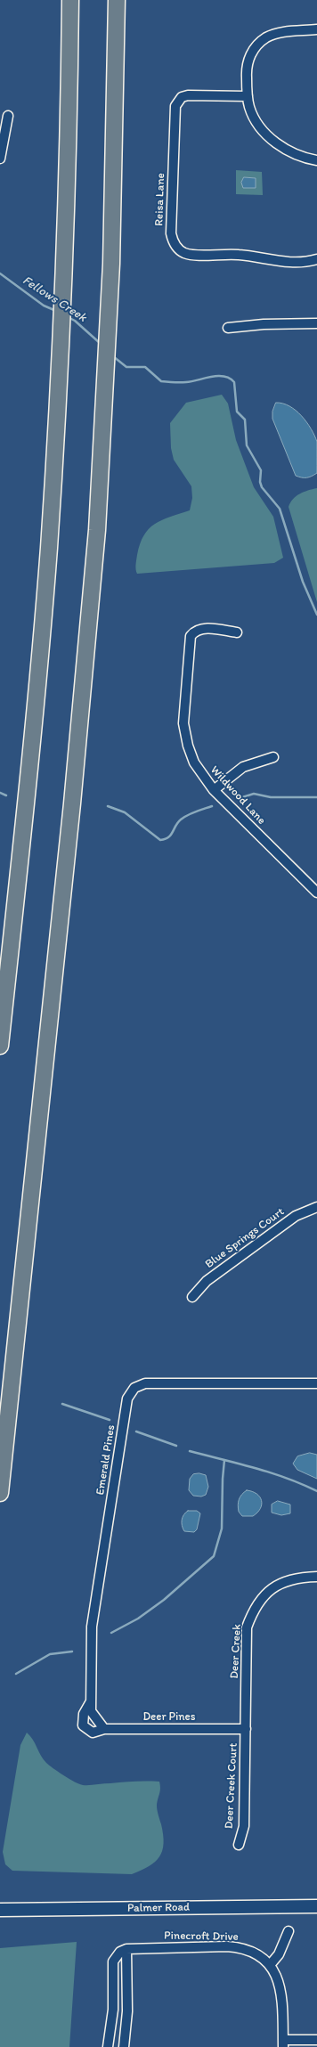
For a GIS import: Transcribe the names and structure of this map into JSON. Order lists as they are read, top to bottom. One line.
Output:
{"streets":{"street":["Reisa Lane","Wildwood Lane","Blue Springs Court","Emerald Pines","Deer Creek","Deer Pines","Deer Creek Court","Palmer Road","Pinecroft Drive"]},"crossings":[["Emerald Pines","Deer Pines"],["Deer Creek","Deer Pines"],["Deer Creek","Deer Creek Court"],["Deer Pines","Deer Creek Court"]],"water":["Fellows Creek"]}
